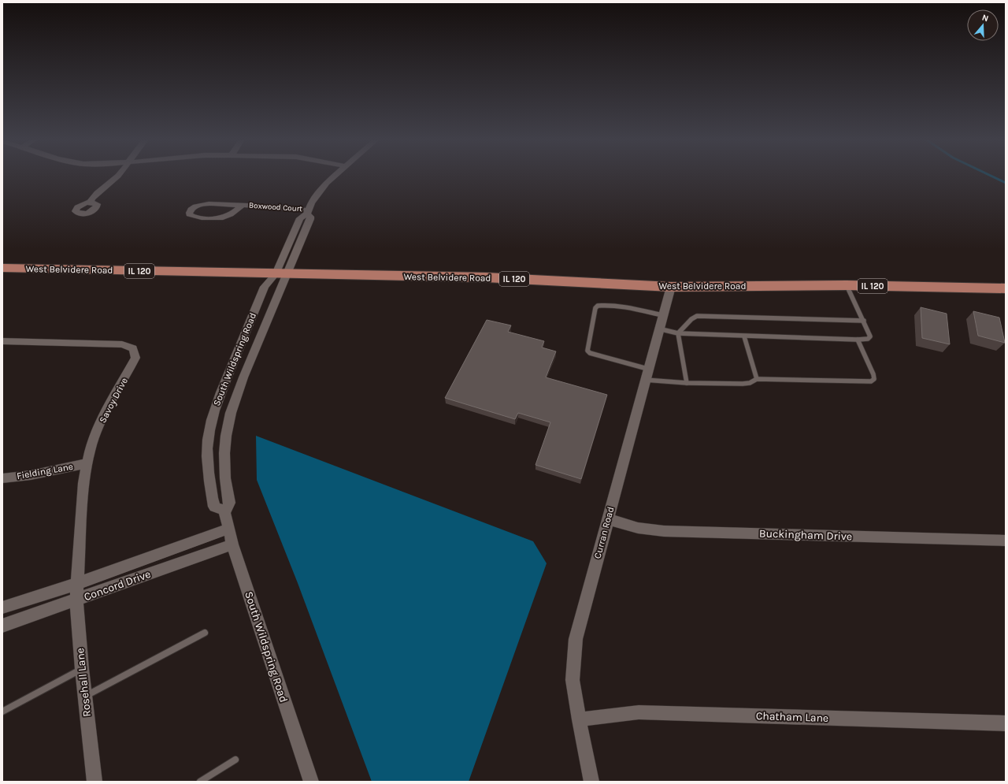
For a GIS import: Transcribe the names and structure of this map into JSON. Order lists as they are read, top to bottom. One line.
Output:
{"streets":{"main road":["West Belvidere Road","IL 120"],"street":["Boxwood Court","South Wildspring Road","Savoy Drive","Fielding Lane","Curran Road","Buckingham Drive","Concord Drive","Rosehall Lane","Chatham Lane"]},"crossings":[["Boxwood Court","South Wildspring Road"],["West Belvidere Road","South Wildspring Road"],["West Belvidere Road","Curran Road"],["South Wildspring Road","Concord Drive"],["Savoy Drive","Fielding Lane"],["Savoy Drive","Concord Drive"],["Savoy Drive","Rosehall Lane"],["Curran Road","Buckingham Drive"],["Curran Road","Chatham Lane"],["Concord Drive","Rosehall Lane"]],"north":"top"}
